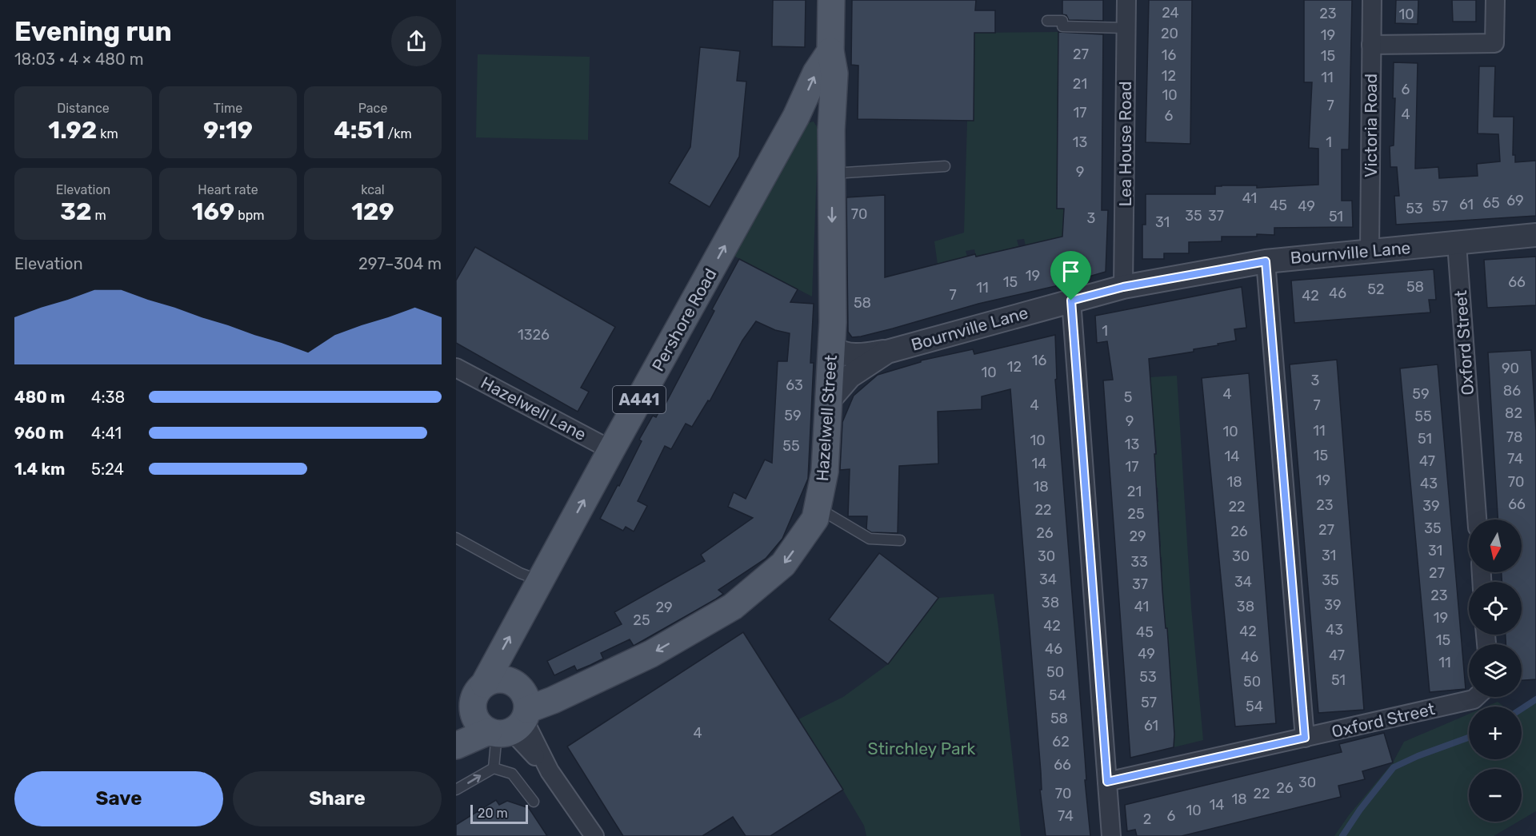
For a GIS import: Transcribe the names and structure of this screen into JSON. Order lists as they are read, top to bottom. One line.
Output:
{"streets":{"main road":["Pershore Road","A441","Hazelwell Street"],"street":["Victoria Road","Lea House Road","Bournville Lane","Oxford Street","Hazelwell Lane"]},"crossings":[["Victoria Road","Bournville Lane"],["Lea House Road","Bournville Lane"],["Bournville Lane","Oxford Street"],["Bournville Lane","Hazelwell Street"],["Pershore Road","Hazelwell Lane"],["Pershore Road","Hazelwell Street"]],"one_way":["Pershore Road","Hazelwell Street"],"parks":["Stirchley Park"],"house_numbers":["24","23","10","20","19","27","16","15","12","11","21","6","10","7","17","4","6","13","1","9","41","69","65","61","45","49","57","53","70","35","37","51","3","31","19","15","66","58","11","52","46","7","42","58","1","1326","16","12","90","10","3","63","86","4","59","5","4","7","82","59","55","9","11","10","78","51","10","13","55","15","14","74","47","14","17","19","18","70","43","18","21","66","23","39","22","22","25","35","27","26","26","29","31","31","30","30","33","27","34","35","34","37","23","38","39","41","38","29","19","25","42","43","42","45","15","46","49","47","46","11","50","53","51","50","54","57","54","58","61","4","62","66","30","26","70","22","18","14","10","74","6","2"],"scale_bar":"20 m","north":"bottom","page":{"heading":["Evening run","18:03 · 4 × 480 m"],"stats":[["Distance","1.92 km"],["Time","9:19"],["Pace","4:51 /km"],["Elevation","32 m"],["Heart rate","169 bpm"],["kcal","129"]],"chart":["Elevation","297–304 m"],"list":[{"name":"480 m","note":"4:38"},{"name":"960 m","note":"4:41"},{"name":"1.4 km","note":"5:24"}],"map_buttons":["+","−"],"buttons":["Save","Share"],"scale":"20 m"}}
